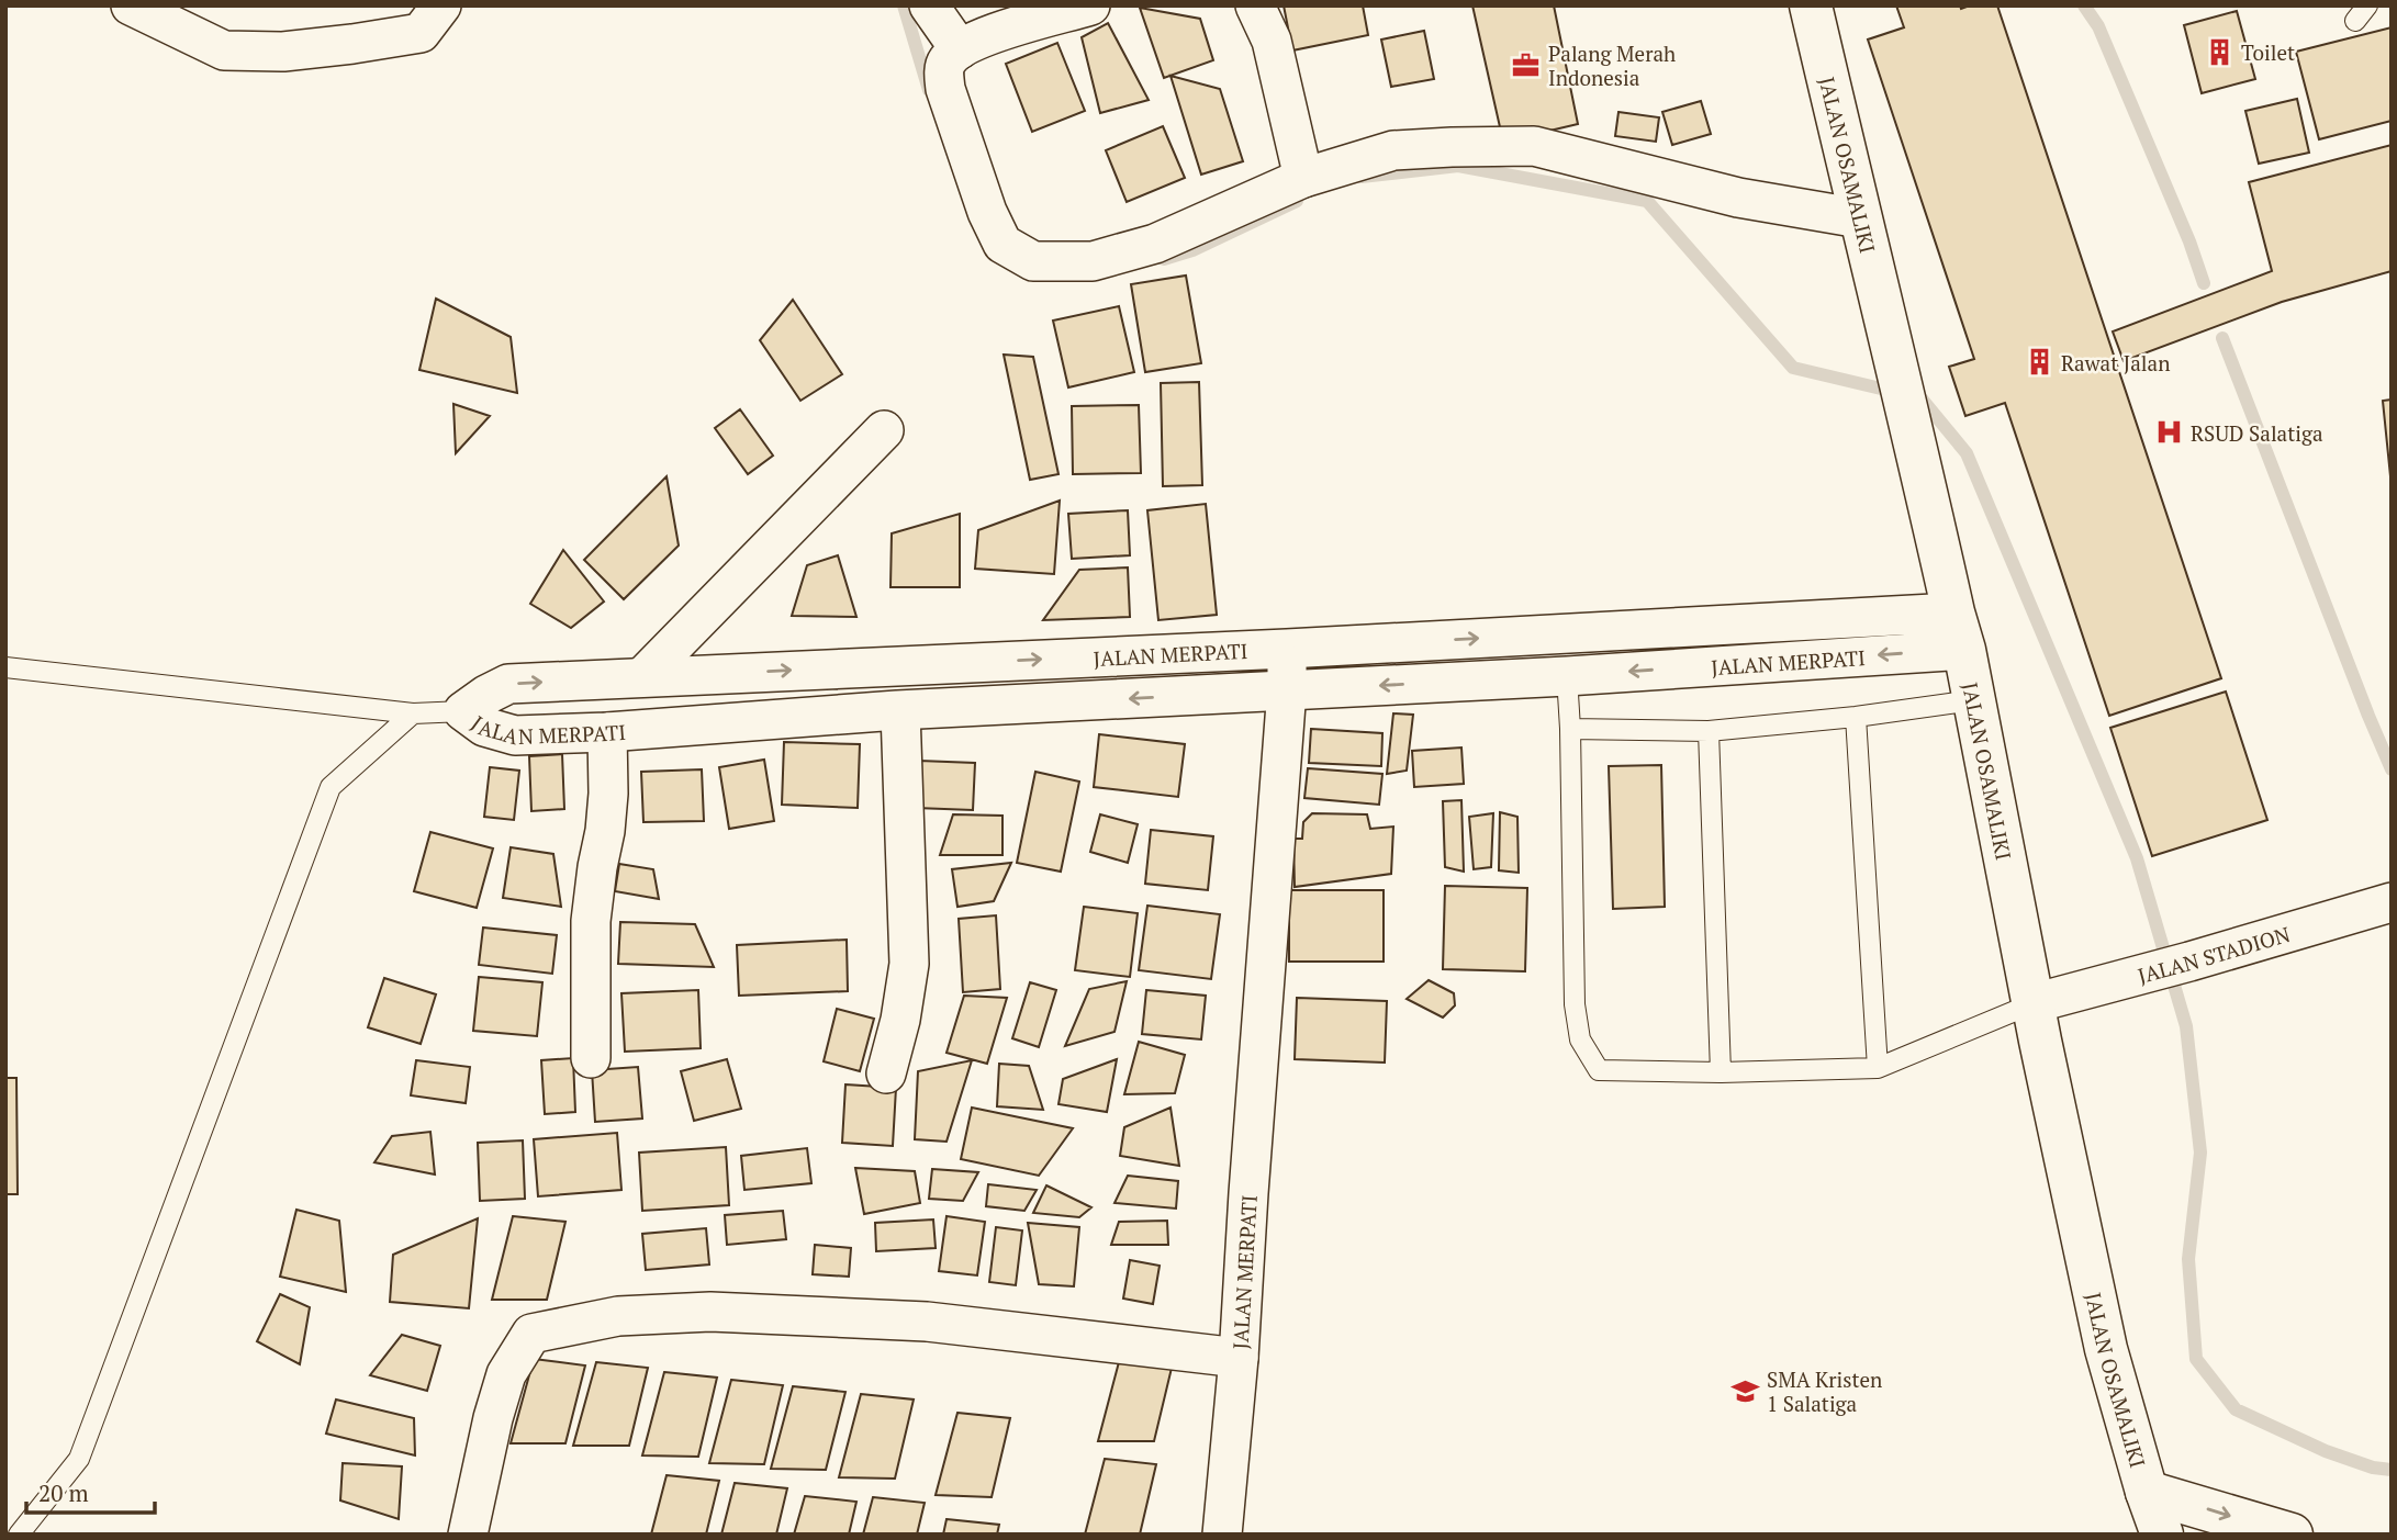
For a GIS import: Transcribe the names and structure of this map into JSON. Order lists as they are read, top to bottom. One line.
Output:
{"streets":{"main road":["JALAN OSAMALIKI"],"street":["JALAN MERPATI","JALAN STADION"]},"crossings":[["JALAN OSAMALIKI","JALAN MERPATI"],["JALAN OSAMALIKI","JALAN STADION"]],"places":{"building":["Toilet","Rawat Jalan"],"office":["Palang Merah Indonesia"],"hospital":["RSUD Salatiga"],"school or university":["SMA Kristen 1 Salatiga"]},"scale_bar":"20 m"}
